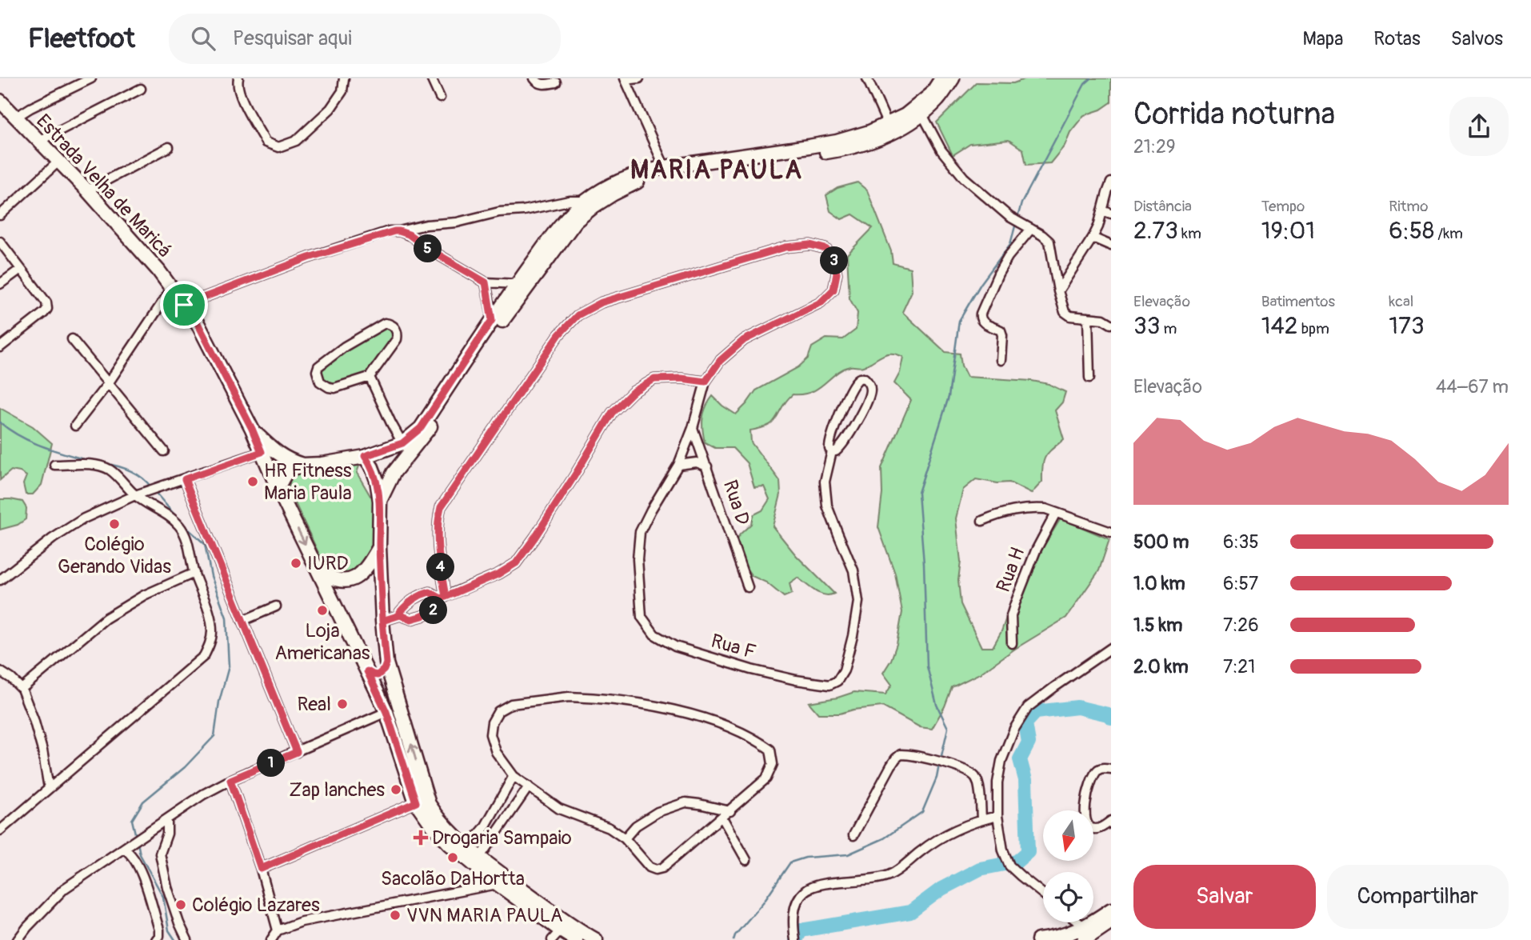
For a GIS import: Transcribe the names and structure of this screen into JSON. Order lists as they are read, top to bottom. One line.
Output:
{"streets":{"main road":["Estrada Velha de Maricá"],"street":["Rua D","Rua H","Rua F"]},"crossings":[["Rua D","Rua F"]],"districts":["MARIA PAULA"],"places":{"other":["HR Fitness Maria Paula","Colégio Gerando Vidas","IURD","Loja Americanas","Real","Zap lanches","Sacolão DaHortta","Colégio Lazares","VVN MARIA PAULA"],"health":["Drogaria Sampaio"]},"north":"bottom","page":{"header":"Fleetfoot","search":"Pesquisar aqui","nav":["Mapa","Rotas","Salvos"],"heading":["Corrida noturna","21:29"],"stats":[["Distância","2.73 km"],["Tempo","19:01"],["Ritmo","6:58 /km"],["Elevação","33 m"],["Batimentos","142 bpm"],["kcal","173"]],"pins":["5","3","4","2","1"],"chart":["Elevação","44–67 m"],"list":[{"name":"500 m","note":"6:35"},{"name":"1.0 km","note":"6:57"},{"name":"1.5 km","note":"7:26"},{"name":"2.0 km","note":"7:21"}],"buttons":["Salvar","Compartilhar"]}}
